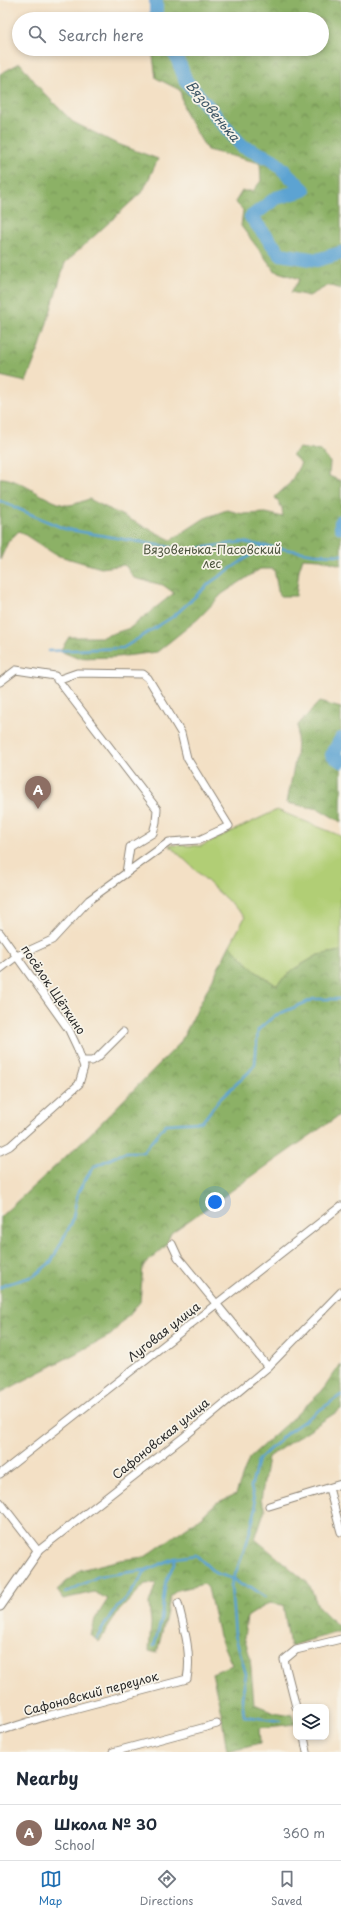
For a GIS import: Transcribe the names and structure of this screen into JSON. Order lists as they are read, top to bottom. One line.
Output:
{"streets":{"street":["посёлок Щёткино","Луговая улица","Сафоновская улица","Сафоновский переулок"]},"water":["Вязовенька"],"parks":["Вязовенька-Пасовский лес"],"page":{"search":"Search here","pins":"A","heading":"Nearby","list":[{"mark":"A","name":"Школа № 30","note":"School","value":"360 m"}],"nav":["Map","Directions","Saved"]}}
